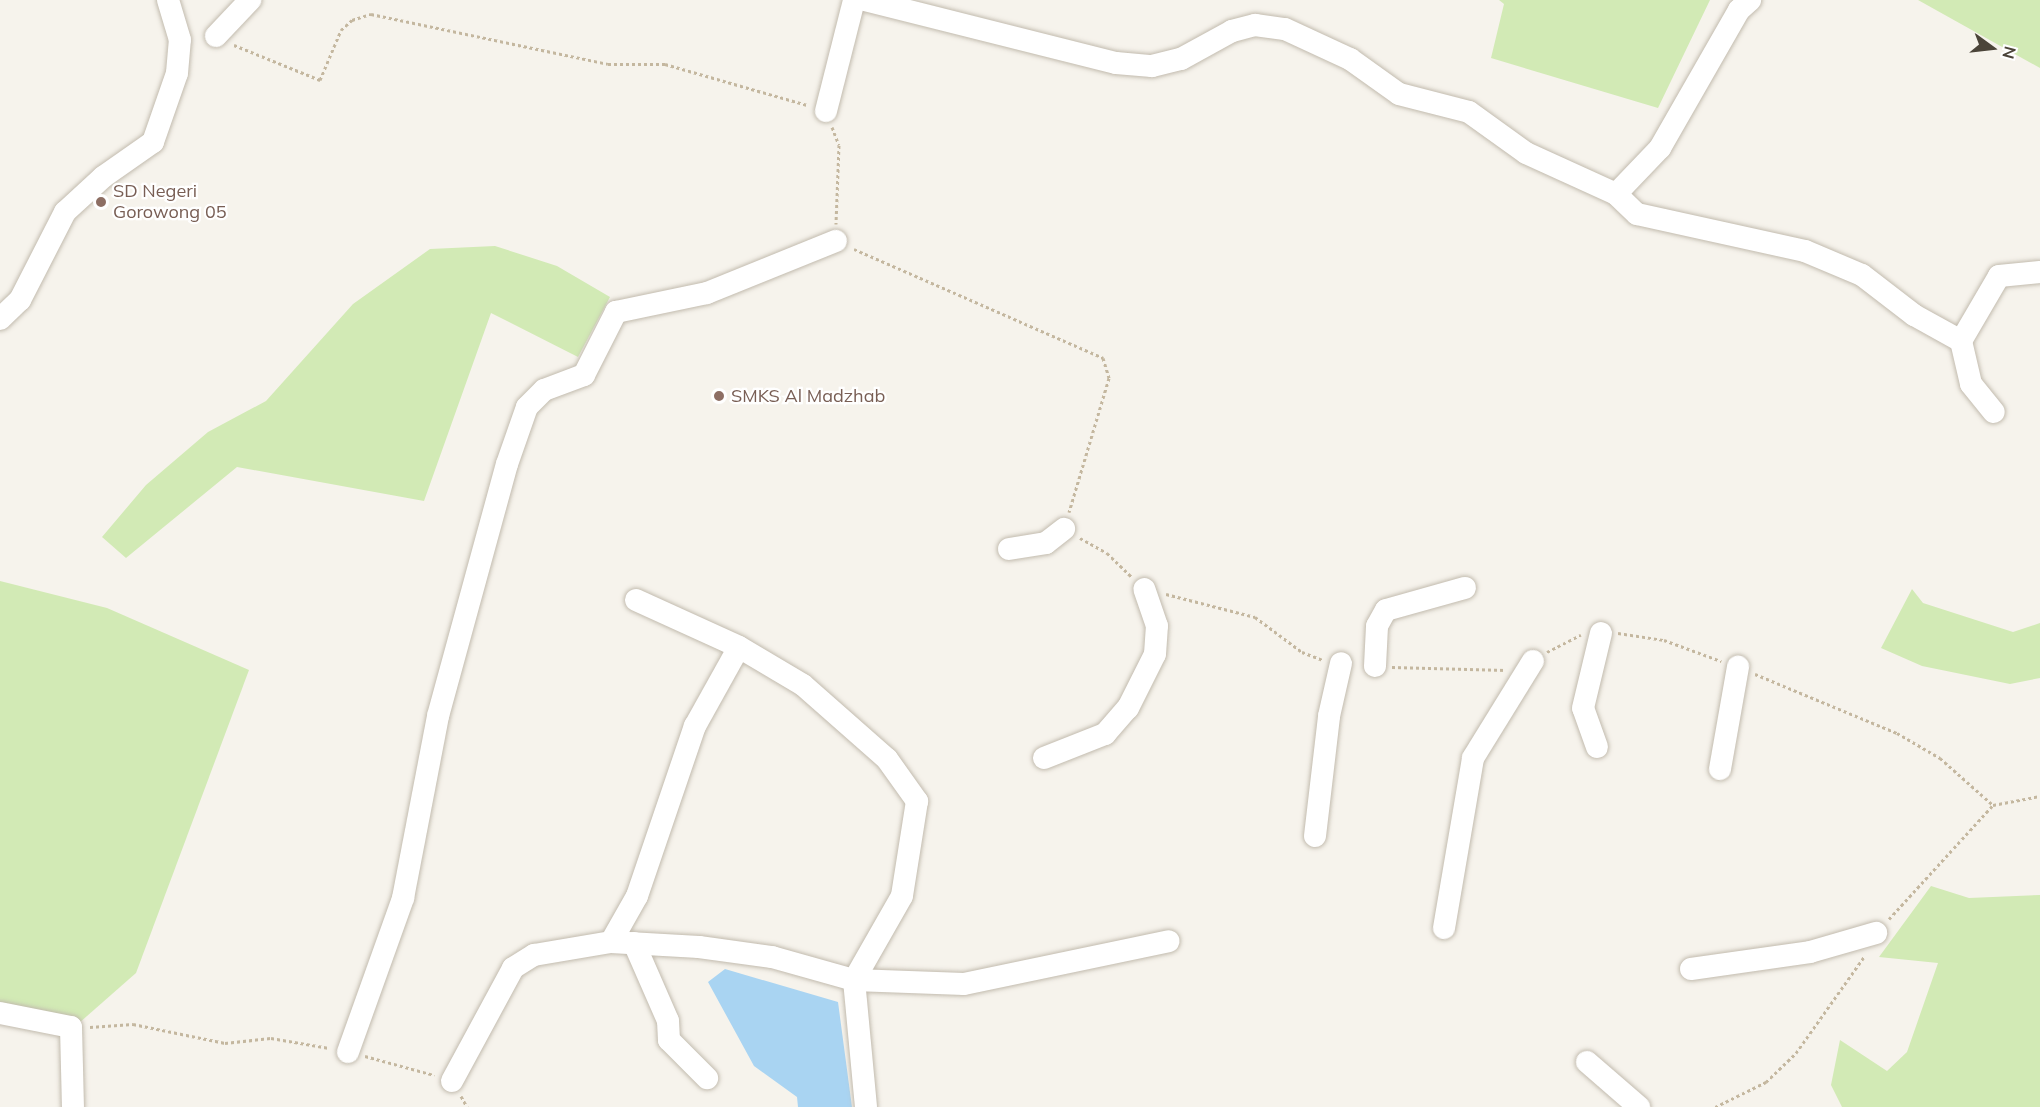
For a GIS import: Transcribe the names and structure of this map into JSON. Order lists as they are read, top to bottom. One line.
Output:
{"places":["SD Negeri Gorowong 05","SMKS Al Madzhab"],"north":"right"}
